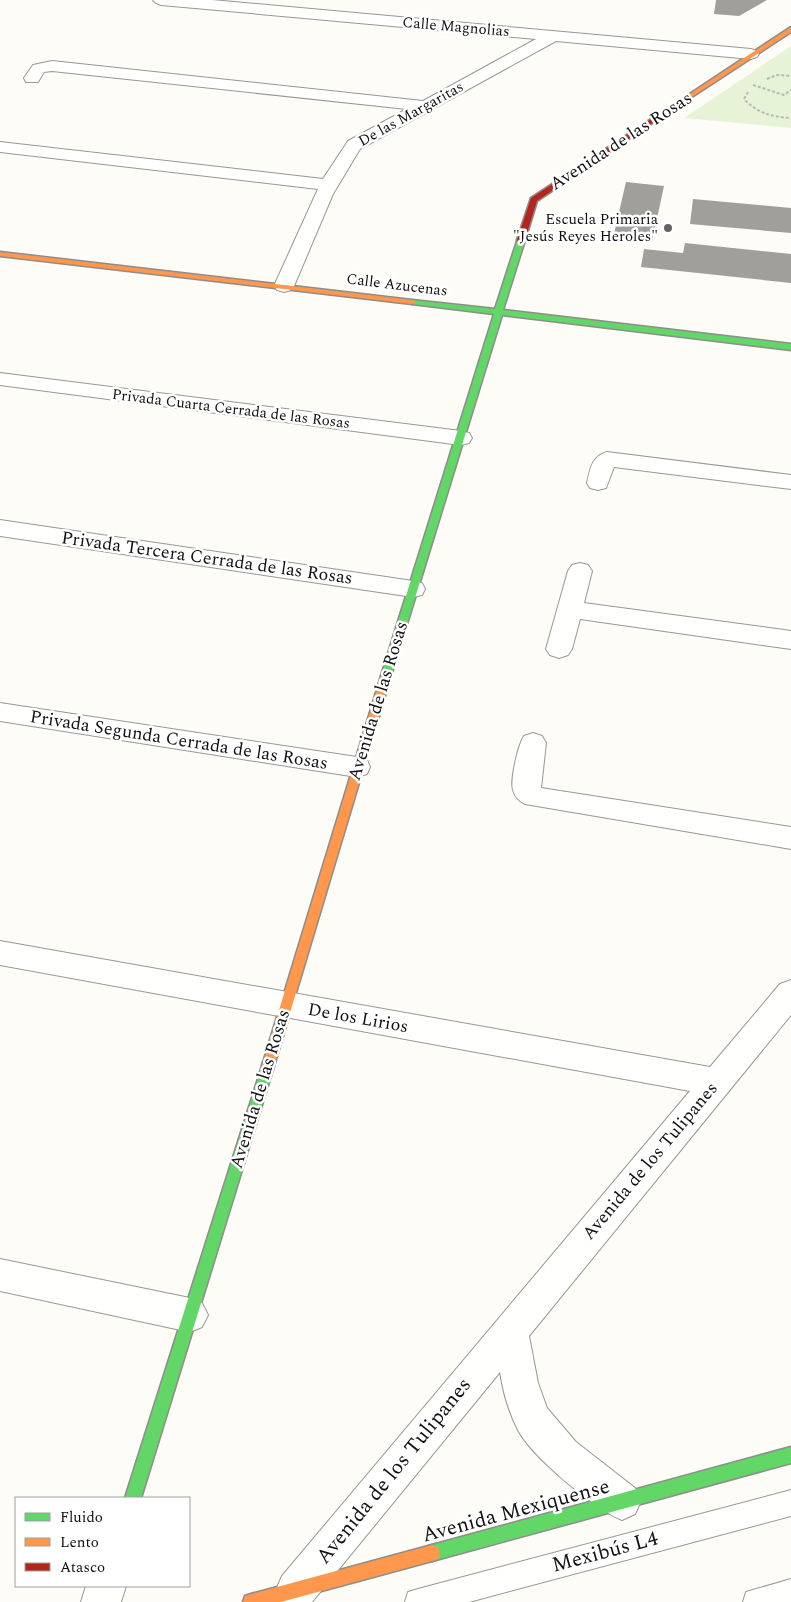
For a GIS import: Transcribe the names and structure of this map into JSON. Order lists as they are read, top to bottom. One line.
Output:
{"streets":{"street":["Calle Magnolias","De las Margaritas","Avenida de las Rosas","Calle Azucenas","Privada Cuarta Cerrada de las Rosas","Privada Tercera Cerrada de las Rosas","Privada Segunda Cerrada de las Rosas","De los Lirios","Avenida de los Tulipanes","Avenida Mexiquense"],"lane":["Mexibús L4"]},"crossings":[["Calle Magnolias","De las Margaritas"],["Calle Magnolias","Avenida de las Rosas"],["De las Margaritas","Calle Azucenas"],["Avenida de las Rosas","Calle Azucenas"],["Avenida de las Rosas","Privada Cuarta Cerrada de las Rosas"],["Avenida de las Rosas","Privada Tercera Cerrada de las Rosas"],["Avenida de las Rosas","Privada Segunda Cerrada de las Rosas"],["Avenida de las Rosas","De los Lirios"],["De los Lirios","Avenida de los Tulipanes"],["Avenida de los Tulipanes","Avenida Mexiquense"]],"places":["Escuela Primaria \"Jesús Reyes Heroles\""],"legend":["Fluido","Lento","Atasco"]}
